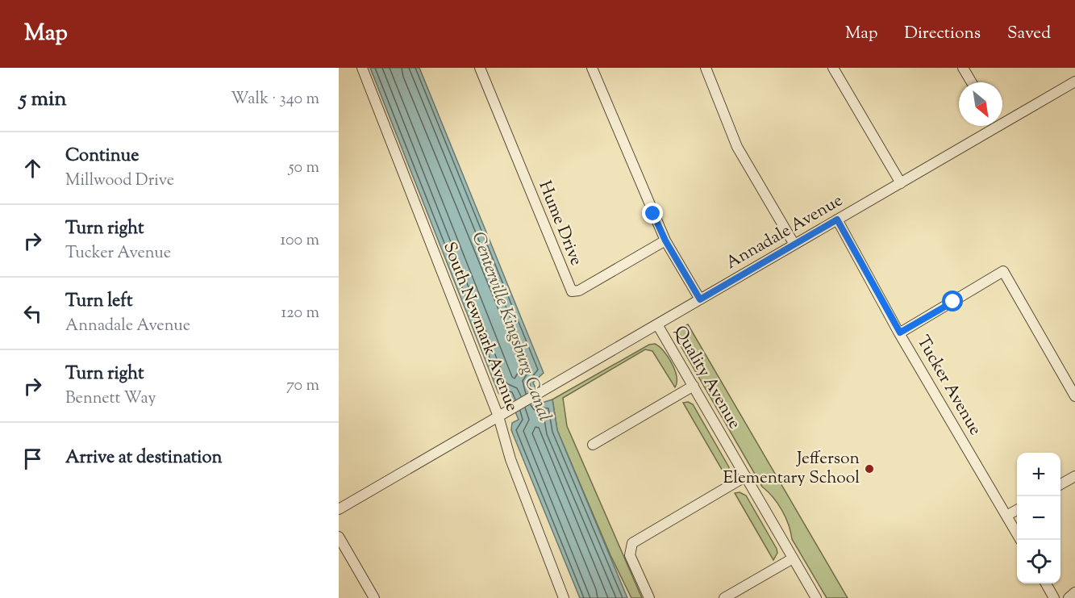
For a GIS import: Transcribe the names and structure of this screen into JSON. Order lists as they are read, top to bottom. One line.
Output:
{"streets":{"street":["Hume Drive","Annadale Avenue","South Newmark Avenue","Quality Avenue","Tucker Avenue"]},"crossings":[["Annadale Avenue","South Newmark Avenue"],["Annadale Avenue","Quality Avenue"],["Annadale Avenue","Tucker Avenue"]],"water":["Centerville Kingsburg Canal"],"places":["Jefferson Elementary School"],"north":"bottom right","page":{"header":"Map","nav":["Map","Directions","Saved"],"heading":["5 min","Walk · 340 m"],"list":[["Continue","Millwood Drive","50 m"],["Turn right","Tucker Avenue","100 m"],["Turn left","Annadale Avenue","120 m"],["Turn right","Bennett Way","70 m"],"Arrive at destination"],"map_buttons":["+","−"]}}
